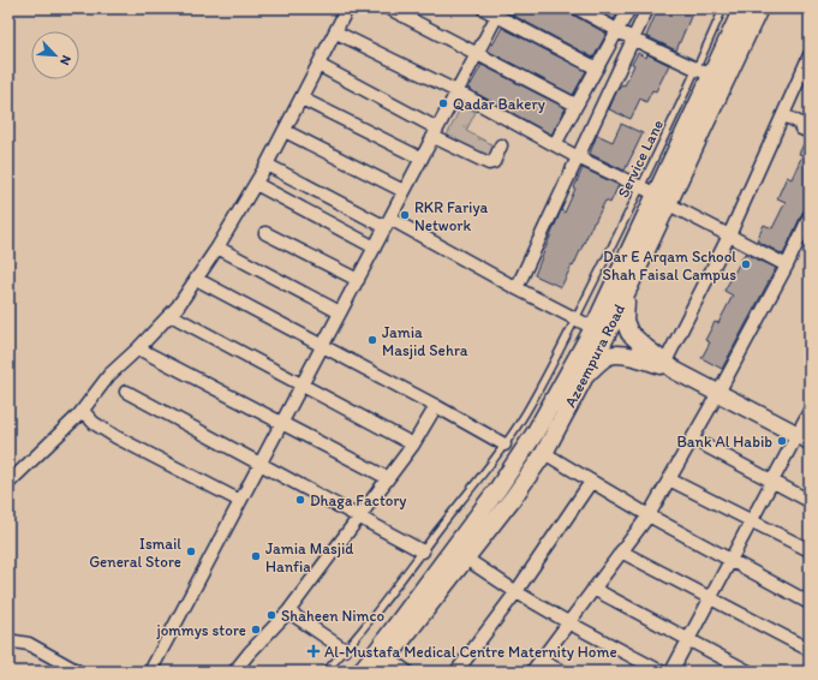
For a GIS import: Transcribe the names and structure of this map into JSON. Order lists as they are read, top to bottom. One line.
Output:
{"streets":{"main road":["Azeempura Road"],"lane":["Service Lane"]},"crossings":[["Service Lane","Azeempura Road"]],"places":{"other":["Qadar Bakery","RKR Fariya Network","Dar E Arqam School Shah Faisal Campus","Jamia Masjid Sehra","Bank Al Habib","Dhaga Factory","Ismail General Store","Jamia Masjid Hanfia","Shaheen Nimco","jommys store"],"health":["Al-Mustafa Medical Centre Maternity Home"]},"north":"bottom right"}
